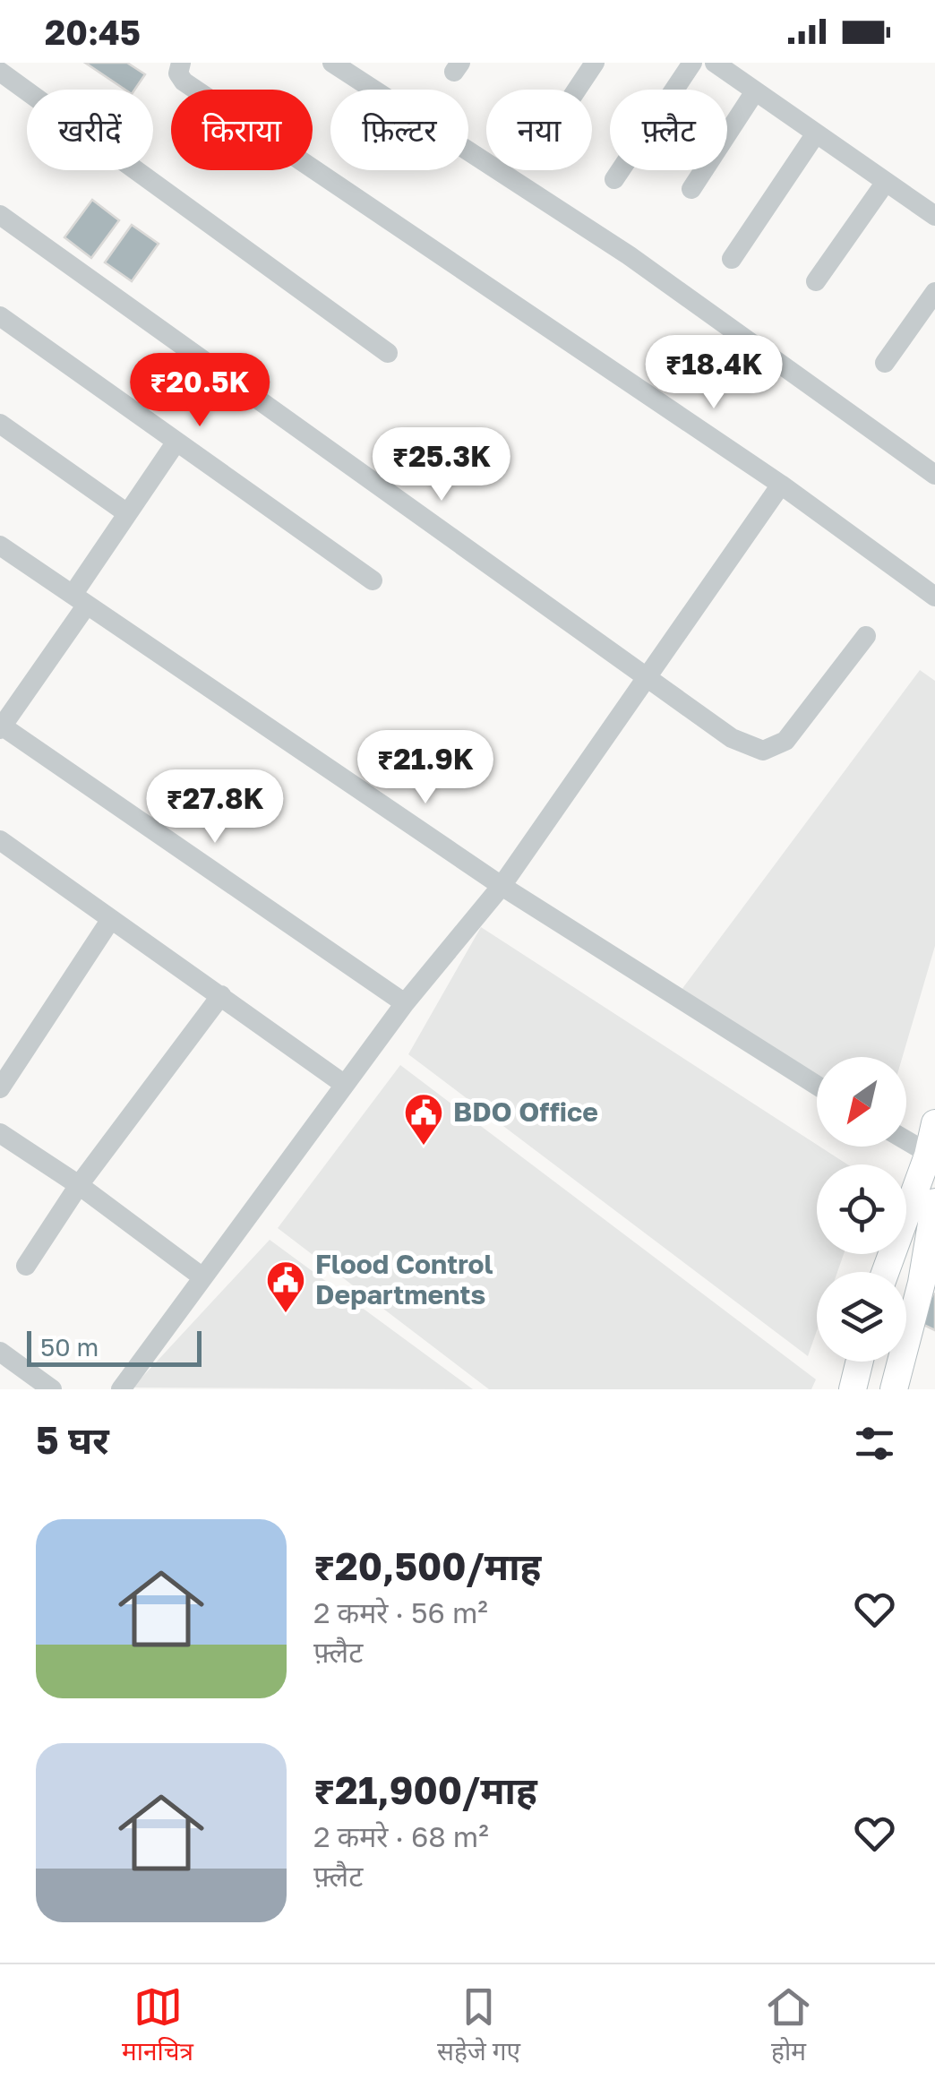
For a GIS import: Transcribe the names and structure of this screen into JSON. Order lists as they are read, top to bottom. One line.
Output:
{"places":{"public building":["BDO Office","Flood Control Departments"]},"scale_bar":"50 m","north":"bottom left","page":{"status":"20:45","chip":["खरीदें","किराया","फ़िल्टर","नया","फ़्लैट"],"price":["₹18.4K","₹20.5K","₹25.3K","₹21.9K","₹27.8K"],"scale":"50 m","heading":"5 घर","list":[{"name":"₹20,500/माह","note":"2 कमरे · 56 m² · फ़्लैट"},{"name":"₹21,900/माह","note":"2 कमरे · 68 m² · फ़्लैट"}],"tabs":["मानचित्र","सहेजे गए","होम"]}}
